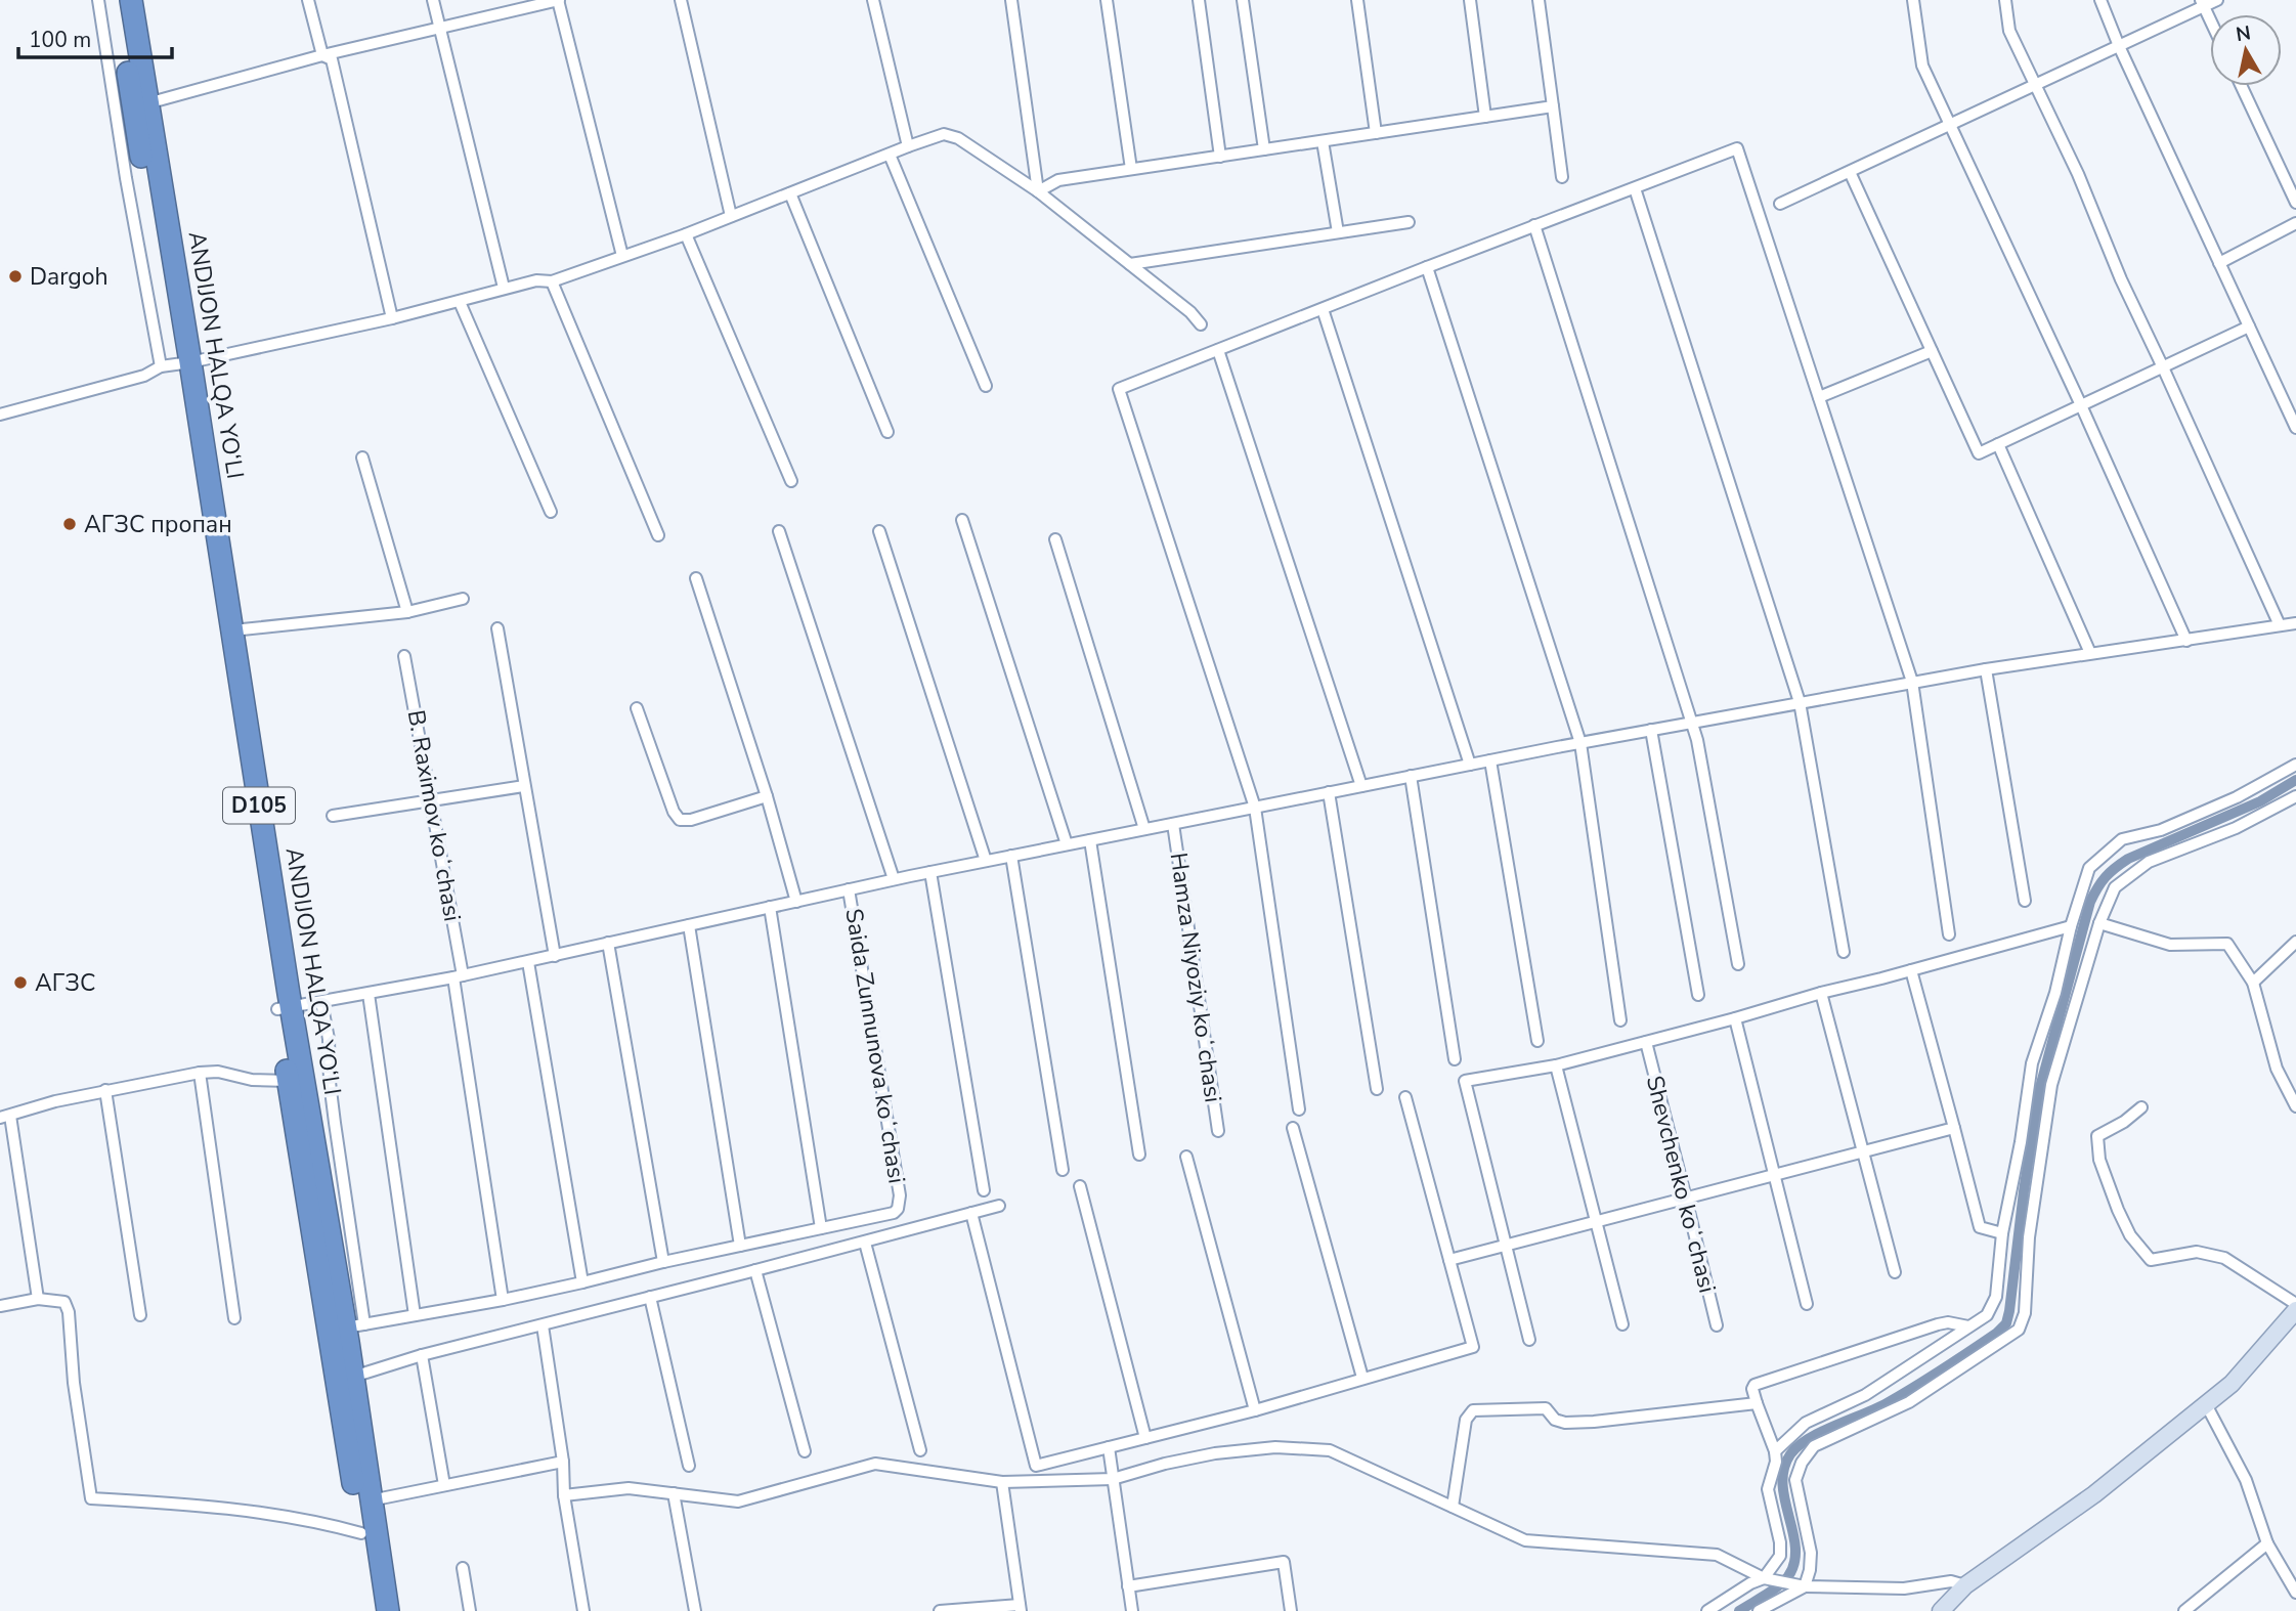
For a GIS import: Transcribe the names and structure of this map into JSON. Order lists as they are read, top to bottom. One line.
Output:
{"streets":{"highway":["ANDIJON HALQA YO‘LI","D105"],"street":["B. Raximov koʻchasi","Hamza Niyoziy koʻchasi","Saida Zunnunova koʻchasi","Shevchenko koʻchasi"]},"places":["Dargoh","АГЗС пропан","АГЗС"],"scale_bar":"100 m","north":"top"}
